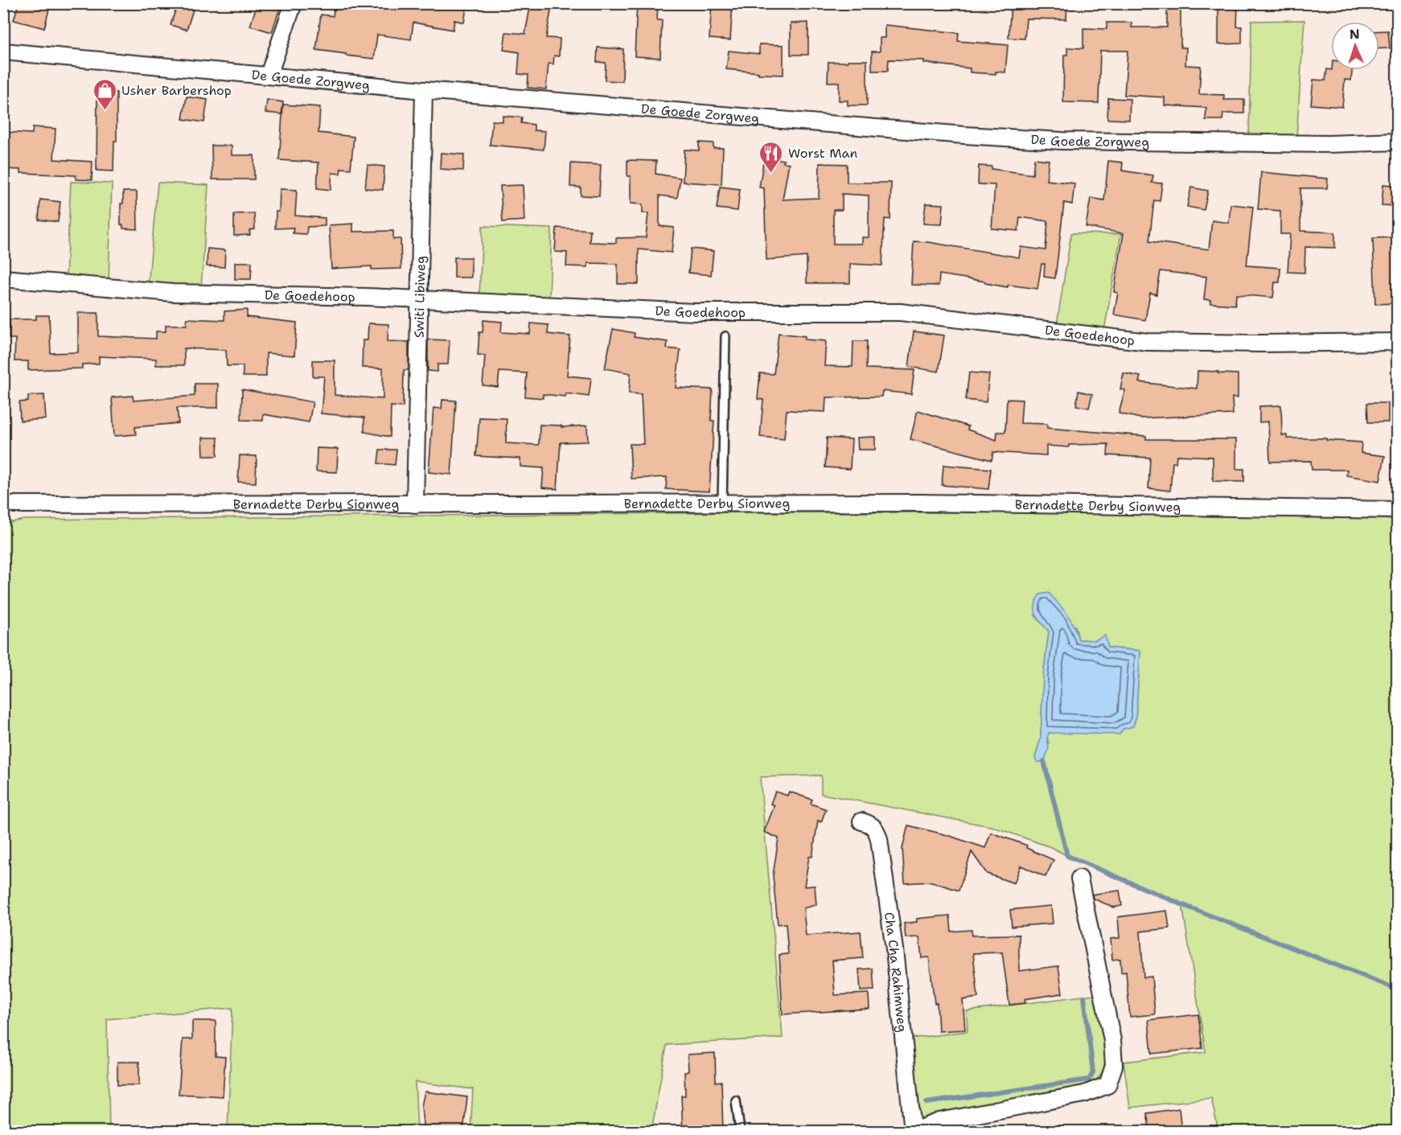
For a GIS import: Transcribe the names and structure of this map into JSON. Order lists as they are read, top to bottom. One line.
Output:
{"streets":{"street":["De Goede Zorgweg","De Goedehoop","Switi Libiweg","Bernadette Derby Sionweg","Cha Cha Rahimweg"]},"crossings":[["De Goede Zorgweg","Switi Libiweg"],["De Goedehoop","Switi Libiweg"],["Switi Libiweg","Bernadette Derby Sionweg"]],"places":{"shop":["Usher Barbershop"],"restaurant":["Worst Man"]},"north":"top"}
